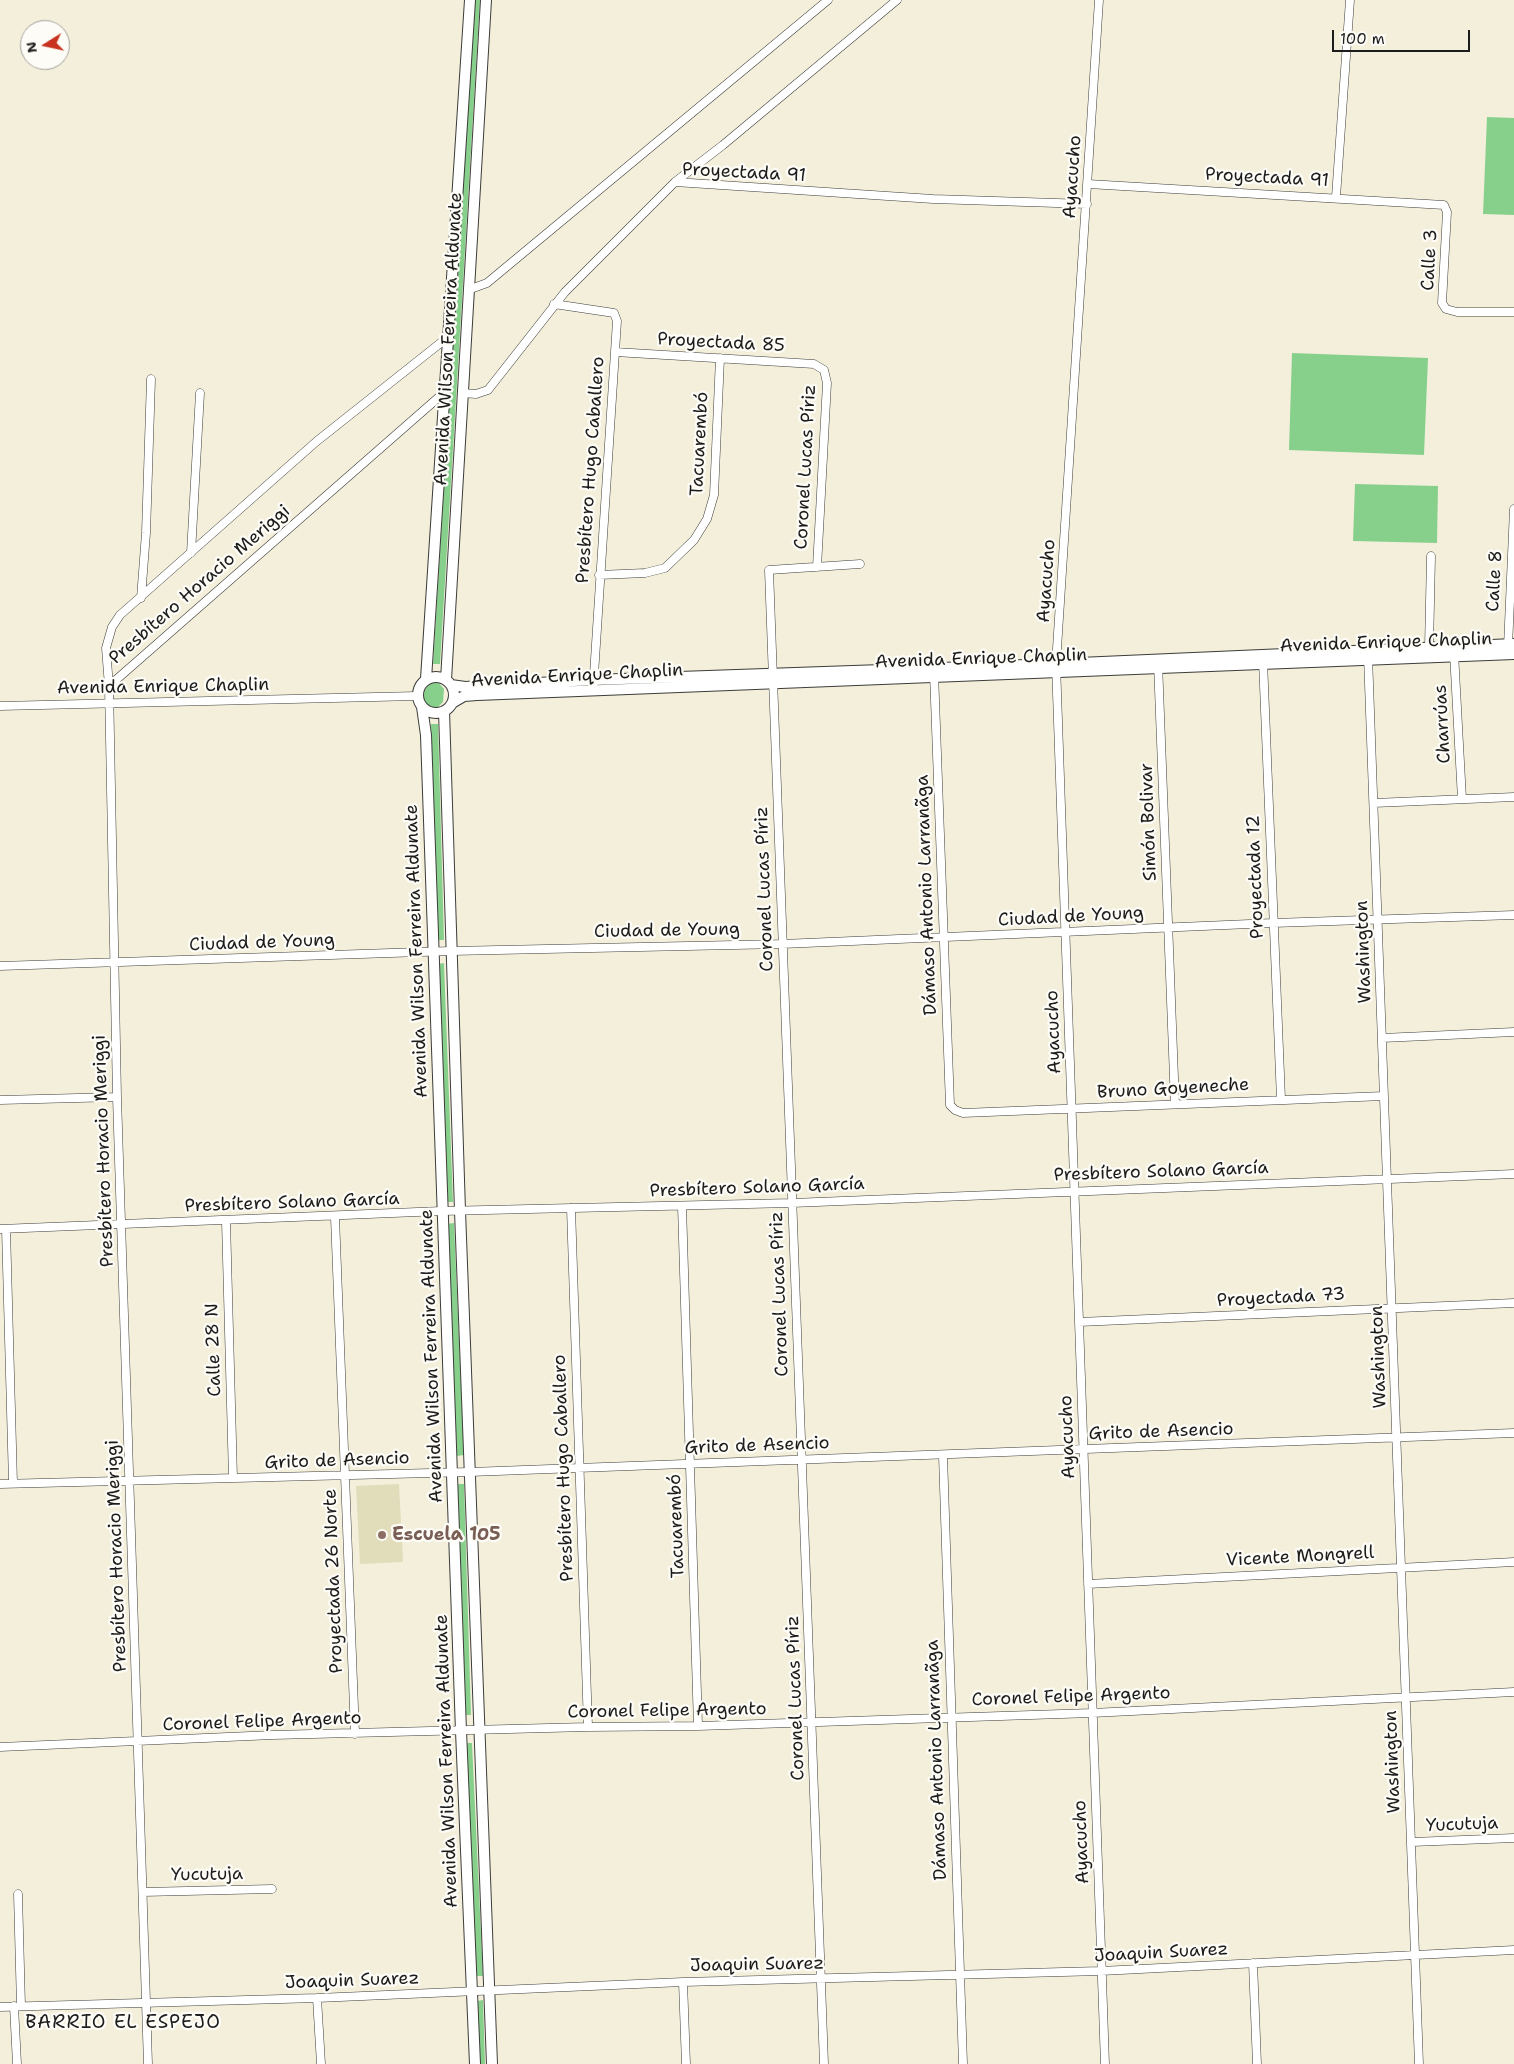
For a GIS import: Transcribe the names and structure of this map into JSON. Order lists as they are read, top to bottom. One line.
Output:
{"streets":{"street":["Proyectada 91","Ayacucho","Calle 3","Avenida Wilson Ferreira Aldunate","Proyectada 85","Tacuarembó","Coronel Lucas Píriz","Presbítero Hugo Caballero","Calle 8","Presbítero Horacio Meriggi","Avenida Enrique Chaplin","Charrúas","Simón Bolivar","Proyectada 12","Dámaso Antonio Larranãga","Ciudad de Young","Washington","Bruno Goyeneche","Presbítero Solano García","Proyectada 73","Calle 28 N","Grito de Asencio","Vicente Mongrell","Proyectada 26 Norte","Coronel Felipe Argento","Yucutuja","Joaquin Suarez"]},"crossings":[["Proyectada 91","Ayacucho"],["Proyectada 91","Calle 3"],["Proyectada 91","Avenida Wilson Ferreira Aldunate"],["Proyectada 91","Presbítero Hugo Caballero"],["Ayacucho","Avenida Enrique Chaplin"],["Ayacucho","Ciudad de Young"],["Ayacucho","Bruno Goyeneche"],["Ayacucho","Presbítero Solano García"],["Ayacucho","Proyectada 73"],["Ayacucho","Grito de Asencio"],["Ayacucho","Vicente Mongrell"],["Ayacucho","Coronel Felipe Argento"],["Ayacucho","Joaquin Suarez"],["Avenida Wilson Ferreira Aldunate","Presbítero Horacio Meriggi"],["Avenida Wilson Ferreira Aldunate","Avenida Enrique Chaplin"],["Avenida Wilson Ferreira Aldunate","Ciudad de Young"],["Avenida Wilson Ferreira Aldunate","Presbítero Solano García"],["Avenida Wilson Ferreira Aldunate","Grito de Asencio"],["Avenida Wilson Ferreira Aldunate","Coronel Felipe Argento"],["Avenida Wilson Ferreira Aldunate","Joaquin Suarez"],["Proyectada 85","Tacuarembó"],["Proyectada 85","Coronel Lucas Píriz"],["Proyectada 85","Presbítero Hugo Caballero"],["Tacuarembó","Presbítero Hugo Caballero"],["Tacuarembó","Presbítero Solano García"],["Tacuarembó","Grito de Asencio"],["Tacuarembó","Coronel Felipe Argento"],["Coronel Lucas Píriz","Avenida Enrique Chaplin"],["Coronel Lucas Píriz","Ciudad de Young"],["Coronel Lucas Píriz","Presbítero Solano García"],["Coronel Lucas Píriz","Grito de Asencio"],["Coronel Lucas Píriz","Coronel Felipe Argento"],["Coronel Lucas Píriz","Joaquin Suarez"],["Presbítero Hugo Caballero","Avenida Enrique Chaplin"],["Presbítero Hugo Caballero","Presbítero Solano García"],["Presbítero Hugo Caballero","Grito de Asencio"],["Presbítero Hugo Caballero","Coronel Felipe Argento"],["Calle 8","Avenida Enrique Chaplin"],["Presbítero Horacio Meriggi","Avenida Enrique Chaplin"],["Presbítero Horacio Meriggi","Ciudad de Young"],["Presbítero Horacio Meriggi","Presbítero Solano García"],["Presbítero Horacio Meriggi","Grito de Asencio"],["Presbítero Horacio Meriggi","Coronel Felipe Argento"],["Presbítero Horacio Meriggi","Yucutuja"],["Presbítero Horacio Meriggi","Joaquin Suarez"],["Avenida Enrique Chaplin","Charrúas"],["Avenida Enrique Chaplin","Simón Bolivar"],["Avenida Enrique Chaplin","Proyectada 12"],["Avenida Enrique Chaplin","Dámaso Antonio Larranãga"],["Avenida Enrique Chaplin","Washington"],["Simón Bolivar","Ciudad de Young"],["Simón Bolivar","Bruno Goyeneche"],["Proyectada 12","Ciudad de Young"],["Proyectada 12","Bruno Goyeneche"],["Dámaso Antonio Larranãga","Ciudad de Young"],["Dámaso Antonio Larranãga","Bruno Goyeneche"],["Dámaso Antonio Larranãga","Grito de Asencio"],["Dámaso Antonio Larranãga","Coronel Felipe Argento"],["Dámaso Antonio Larranãga","Joaquin Suarez"],["Ciudad de Young","Washington"],["Washington","Bruno Goyeneche"],["Washington","Presbítero Solano García"],["Washington","Proyectada 73"],["Washington","Grito de Asencio"],["Washington","Vicente Mongrell"],["Washington","Coronel Felipe Argento"],["Washington","Yucutuja"],["Washington","Joaquin Suarez"],["Presbítero Solano García","Calle 28 N"],["Presbítero Solano García","Proyectada 26 Norte"],["Calle 28 N","Grito de Asencio"],["Grito de Asencio","Proyectada 26 Norte"],["Proyectada 26 Norte","Coronel Felipe Argento"]],"districts":["BARRIO EL ESPEJO"],"places":["Escuela 105"],"scale_bar":"100 m","north":"left"}
